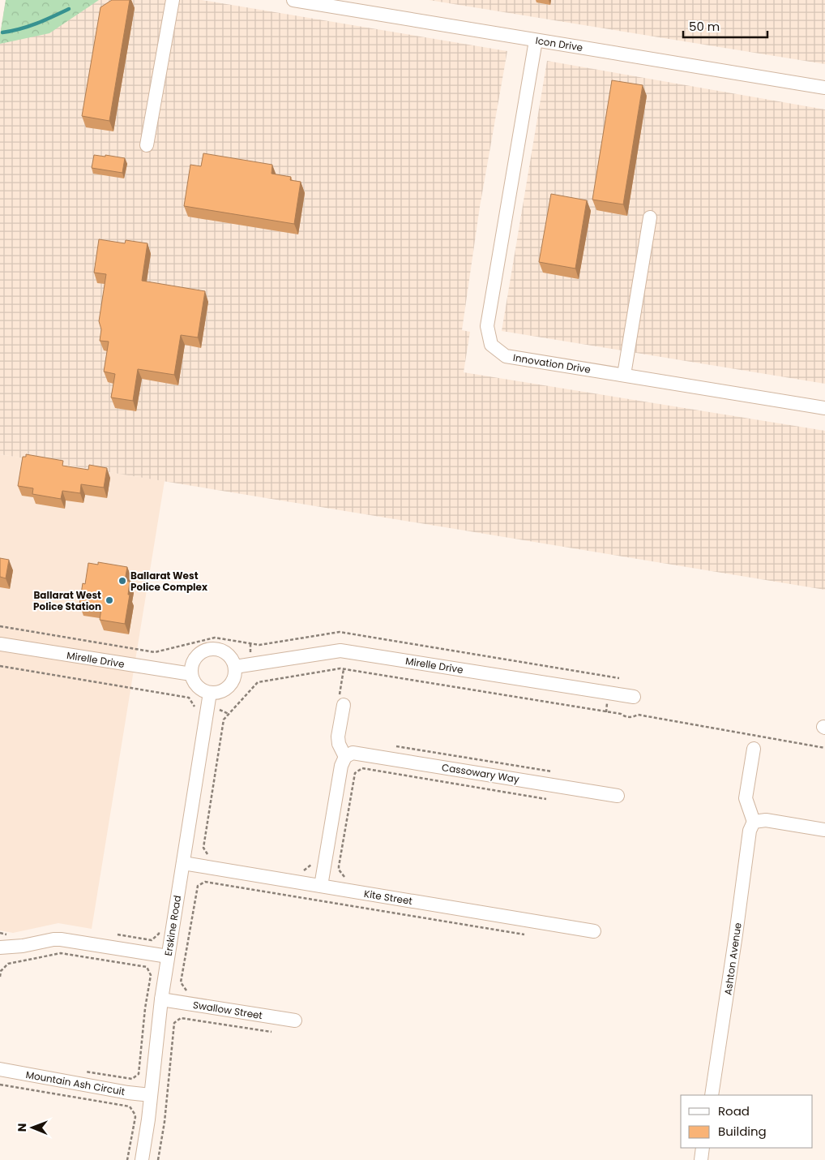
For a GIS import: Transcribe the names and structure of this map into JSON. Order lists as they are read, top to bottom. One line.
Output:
{"streets":{"street":["Icon Drive","Innovation Drive","Mirelle Drive","Cassowary Way","Kite Street","Erskine Road","Ashton Avenue","Swallow Street","Mountain Ash Circuit"]},"crossings":[["Icon Drive","Innovation Drive"],["Mirelle Drive","Erskine Road"],["Kite Street","Erskine Road"],["Erskine Road","Swallow Street"],["Erskine Road","Mountain Ash Circuit"]],"places":["Ballarat West Police Complex","Ballarat West Police Station"],"legend":["Road","Building"],"scale_bar":"50 m","north":"left"}
